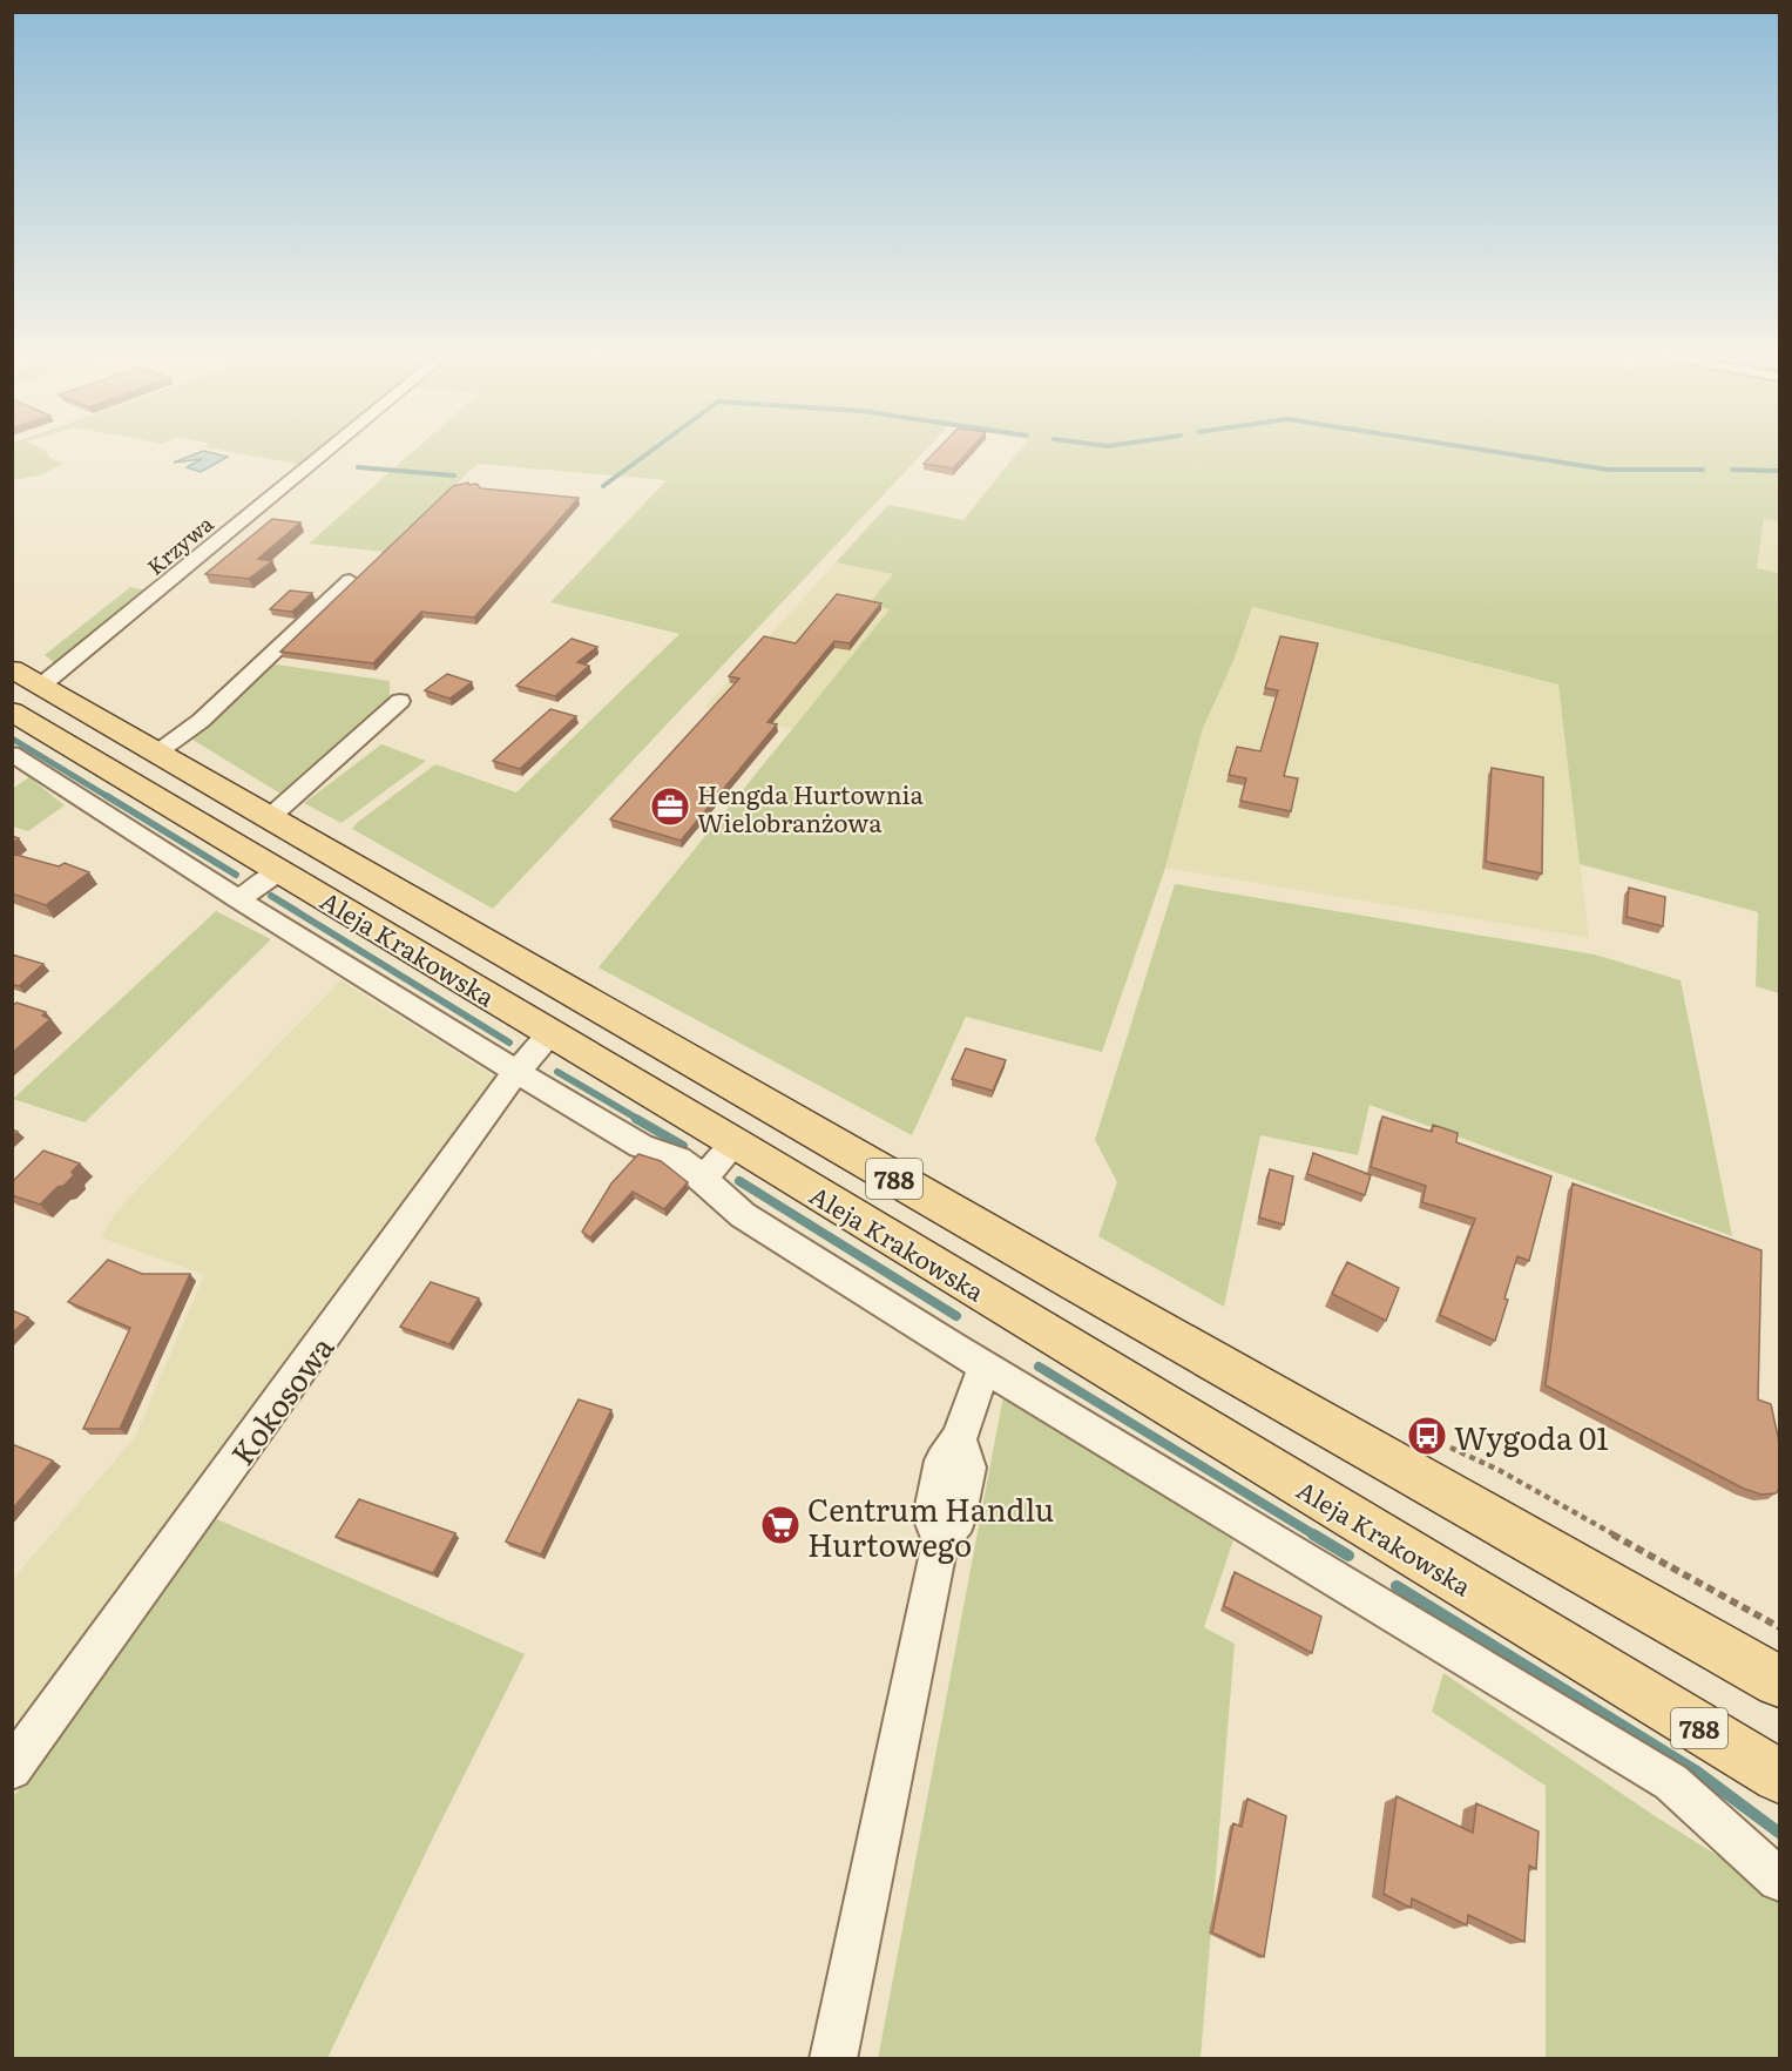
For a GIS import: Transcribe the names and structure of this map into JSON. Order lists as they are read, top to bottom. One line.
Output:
{"streets":{"main road":["Aleja Krakowska","788"],"street":["Krzywa","Kokosowa"]},"crossings":[["Krzywa","Aleja Krakowska"],["Aleja Krakowska","Kokosowa"]],"places":{"office":["Hengda Hurtownia Wielobranżowa"],"bus stop":["Wygoda 01"],"supermarket":["Centrum Handlu Hurtowego"]}}
